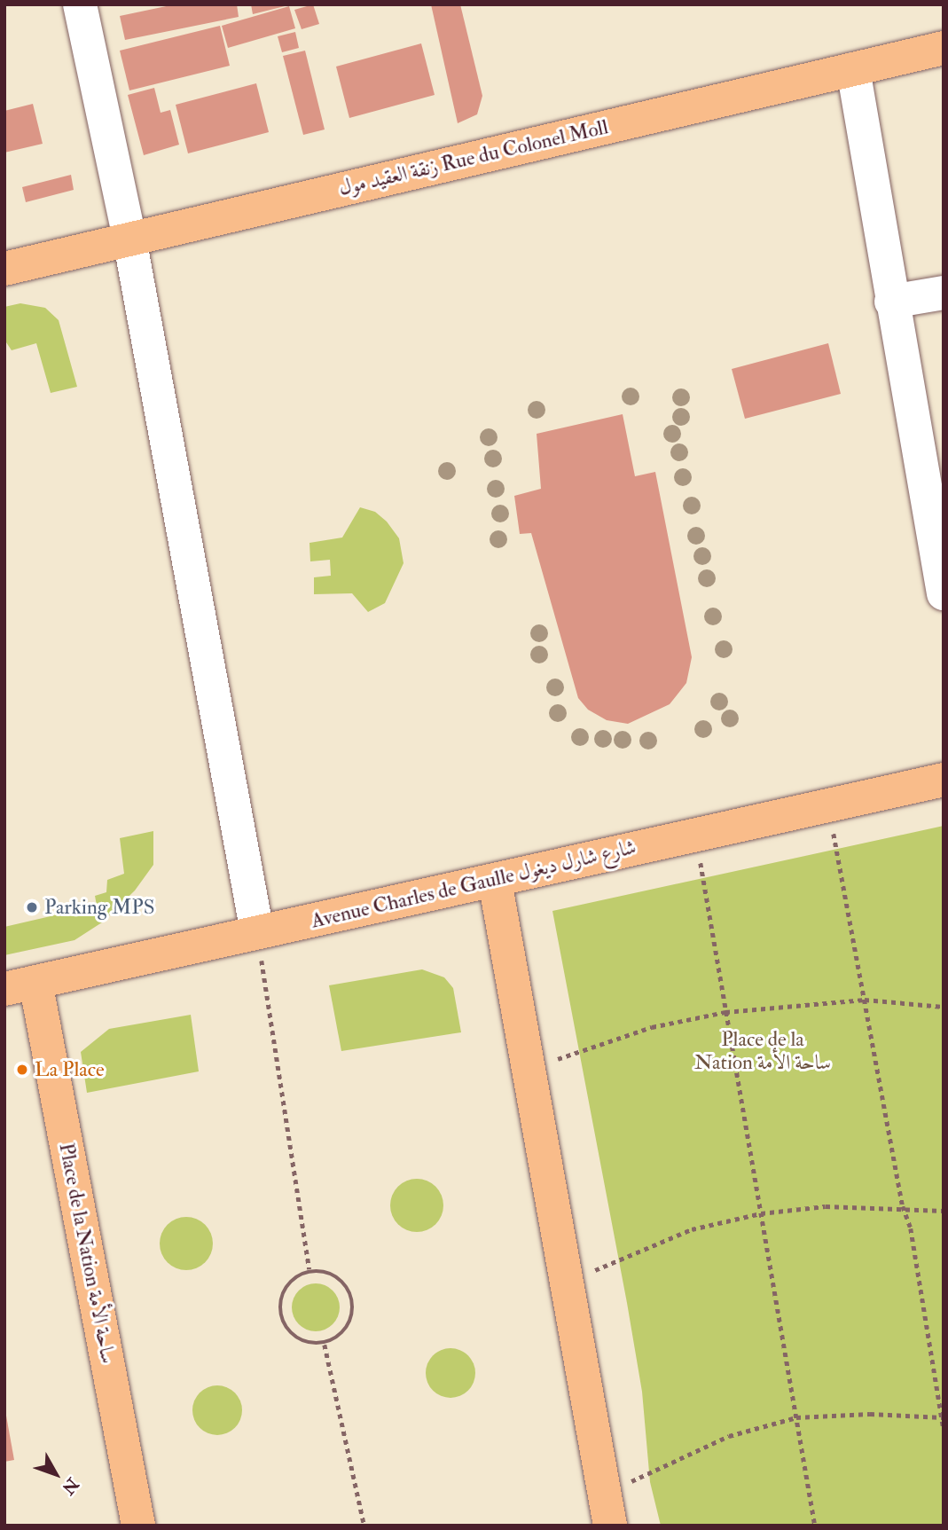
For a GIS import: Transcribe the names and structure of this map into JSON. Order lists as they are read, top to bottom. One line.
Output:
{"streets":{"main road":["زنقة العقيد مول Rue du Colonel Moll","Avenue Charles de Gaulle شارع شارل ديغول","Place de la Nation ساحة الأمة"]},"crossings":[["Avenue Charles de Gaulle شارع شارل ديغول","Place de la Nation ساحة الأمة"]],"parks":["Place de la Nation ساحة الأمة"],"places":["Parking MPS","La Place"],"north":"bottom right"}
